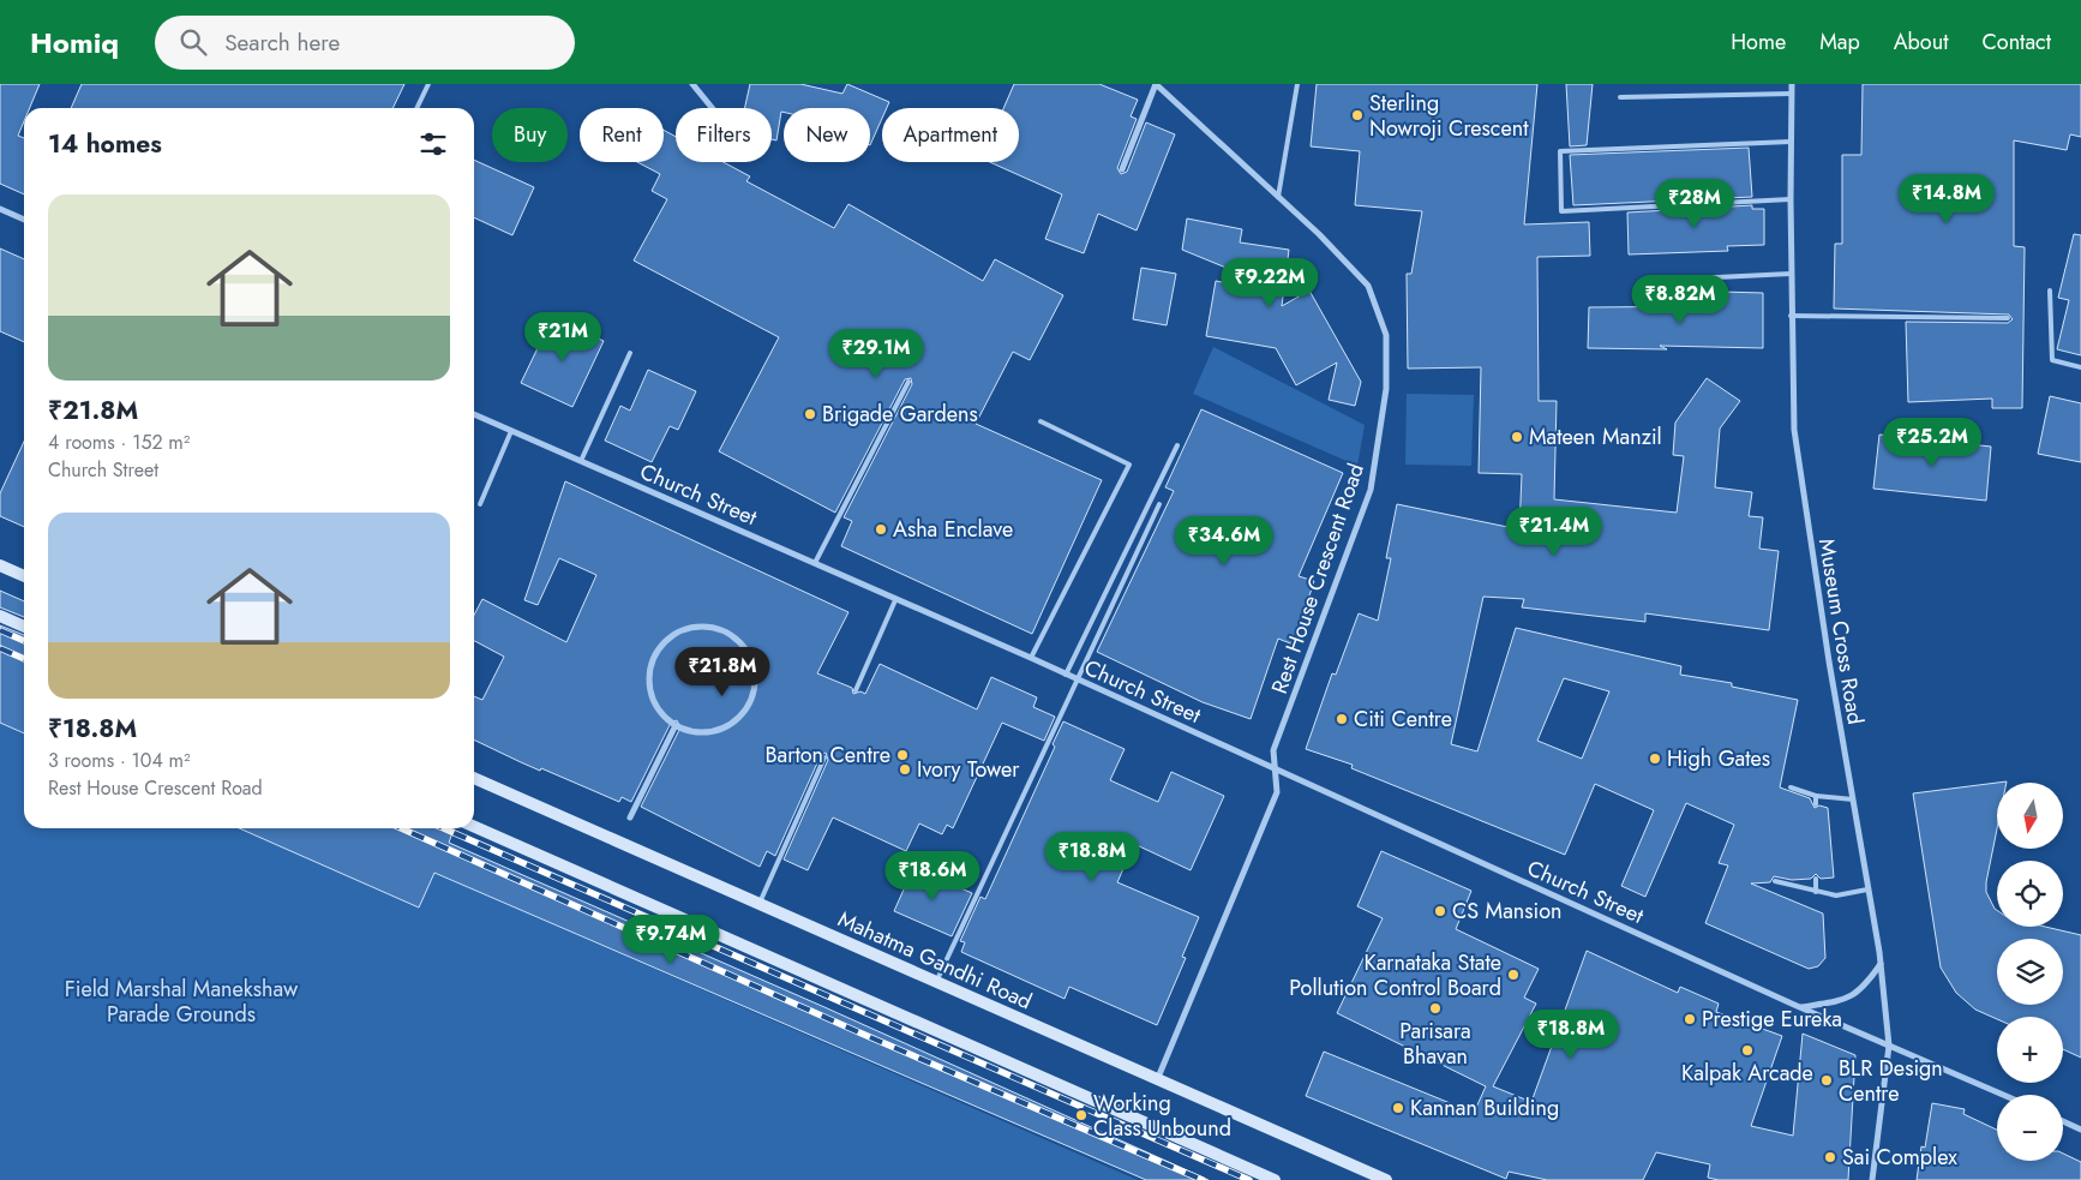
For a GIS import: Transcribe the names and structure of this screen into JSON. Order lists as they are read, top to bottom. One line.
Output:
{"streets":{"main road":["Mahatma Gandhi Road"],"street":["Church Street","Rest House Crescent Road","Museum Cross Road"]},"crossings":[["Church Street","Rest House Crescent Road"],["Church Street","Museum Cross Road"],["Rest House Crescent Road","Mahatma Gandhi Road"]],"parks":["Field Marshal Manekshaw Parade Grounds"],"places":["Sterling Nowroji Crescent","Brigade Gardens","Mateen Manzil","Asha Enclave","Citi Centre","Barton Centre","High Gates","Ivory Tower","CS Mansion","Karnataka State Pollution Control Board","Parisara Bhavan","Prestige Eureka","Kalpak Arcade","BLR Design Centre","Kannan Building","Working Class Unbound","Sai Complex"],"north":"bottom","page":{"header":"Homiq","search":"Search here","nav":["Home","Map","About","Contact"],"chip":["Buy","Rent","Filters","New","Apartment"],"heading":"14 homes","price":["₹14.8M","₹28M","₹9.22M","₹8.82M","₹21M","₹29.1M","₹25.2M","₹21.4M","₹34.6M","₹21.8M","₹18.8M","₹18.6M","₹9.74M","₹18.8M"],"list":[{"name":"₹21.8M","note":"4 rooms · 152 m² · Church Street"},{"name":"₹18.8M","note":"3 rooms · 104 m² · Rest House Crescent Road"}],"map_buttons":["+","−"]}}
